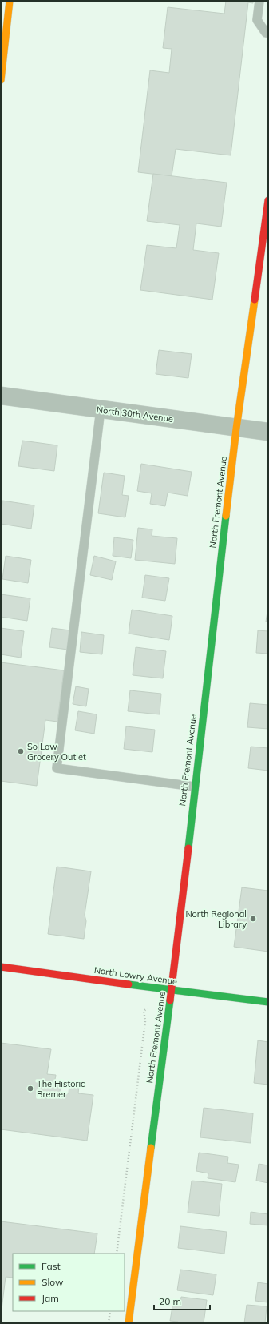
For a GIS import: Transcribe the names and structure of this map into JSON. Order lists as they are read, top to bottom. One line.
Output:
{"streets":{"street":["North 30th Avenue","North Fremont Avenue","North Lowry Avenue"]},"crossings":[["North 30th Avenue","North Fremont Avenue"],["North Fremont Avenue","North Lowry Avenue"]],"places":["So Low Grocery Outlet","North Regional Library","The Historic Bremer"],"legend":["Fast","Slow","Jam"],"scale_bar":"20 m"}
